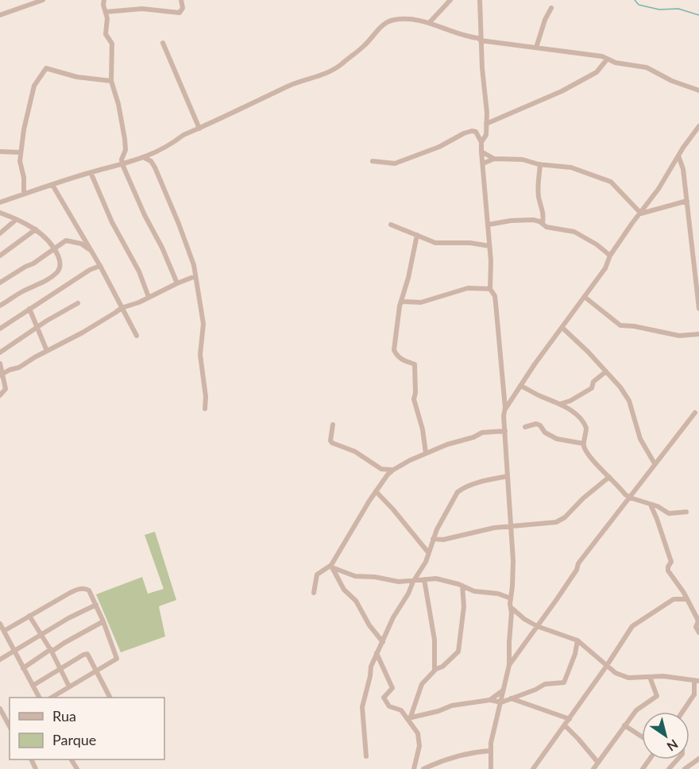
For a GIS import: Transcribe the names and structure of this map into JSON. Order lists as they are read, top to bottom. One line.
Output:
{"legend":["Rua","Parque"],"north":"bottom right"}
